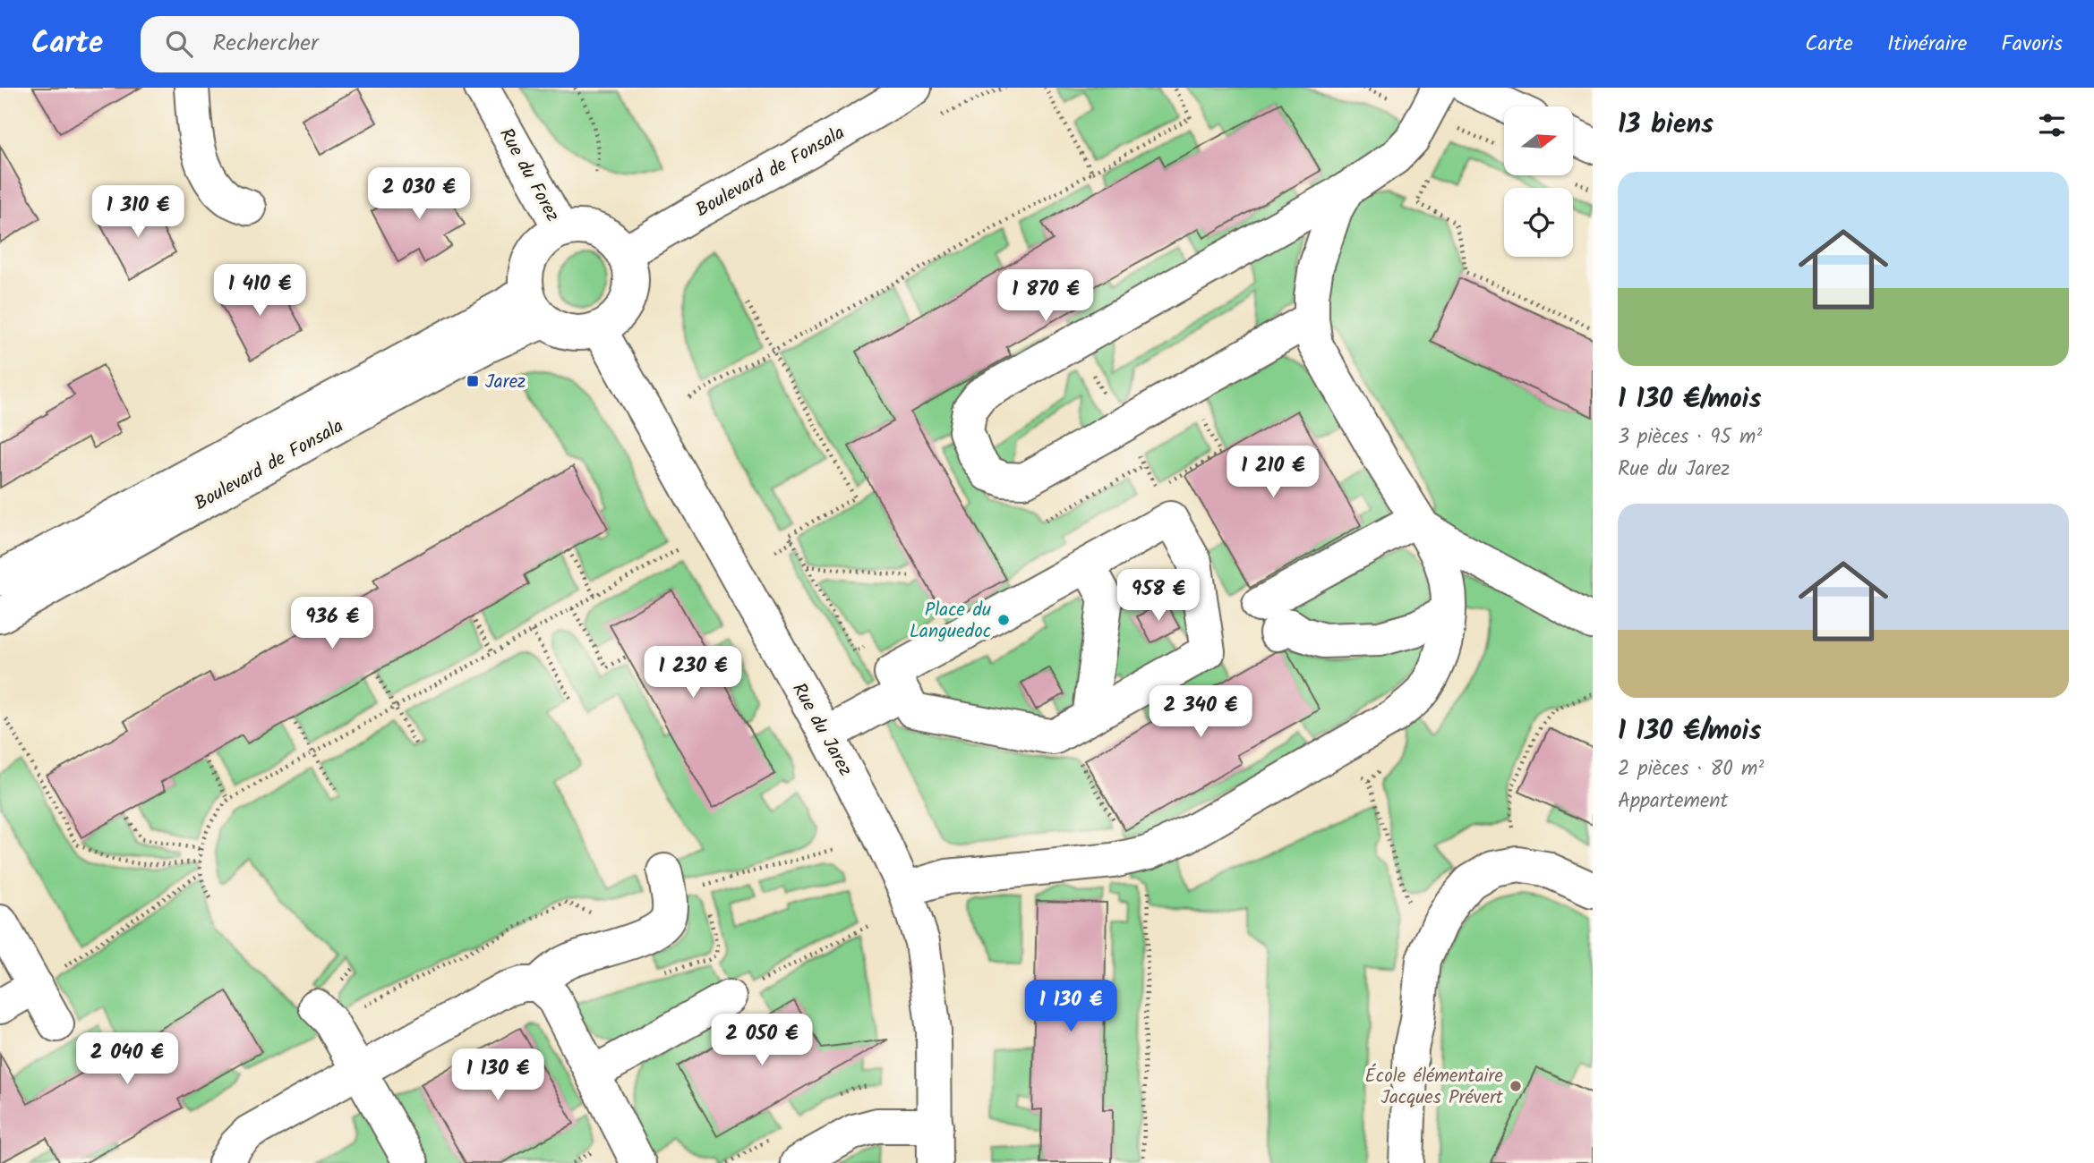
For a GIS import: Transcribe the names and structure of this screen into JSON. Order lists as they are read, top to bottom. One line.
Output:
{"streets":{"street":["Boulevard de Fonsala","Rue du Forez","Rue du Jarez"]},"crossings":[["Boulevard de Fonsala","Rue du Forez"],["Boulevard de Fonsala","Rue du Jarez"],["Rue du Forez","Rue du Jarez"]],"places":{"transit":["Jarez"],"other":["Place du Languedoc","École élémentaire Jacques Prévert"]},"north":"right","page":{"header":"Carte","search":"Rechercher","nav":["Carte","Itinéraire","Favoris"],"heading":"13 biens","list":[{"name":"1 130 €/mois","note":"3 pièces · 95 m² · Rue du Jarez"},{"name":"1 130 €/mois","note":"2 pièces · 80 m² · Appartement"}],"price":["2 030 €","1 310 €","1 410 €","1 870 €","1 210 €","958 €","936 €","1 230 €","2 340 €","1 130 €","2 050 €","2 040 €","1 130 €"]}}
